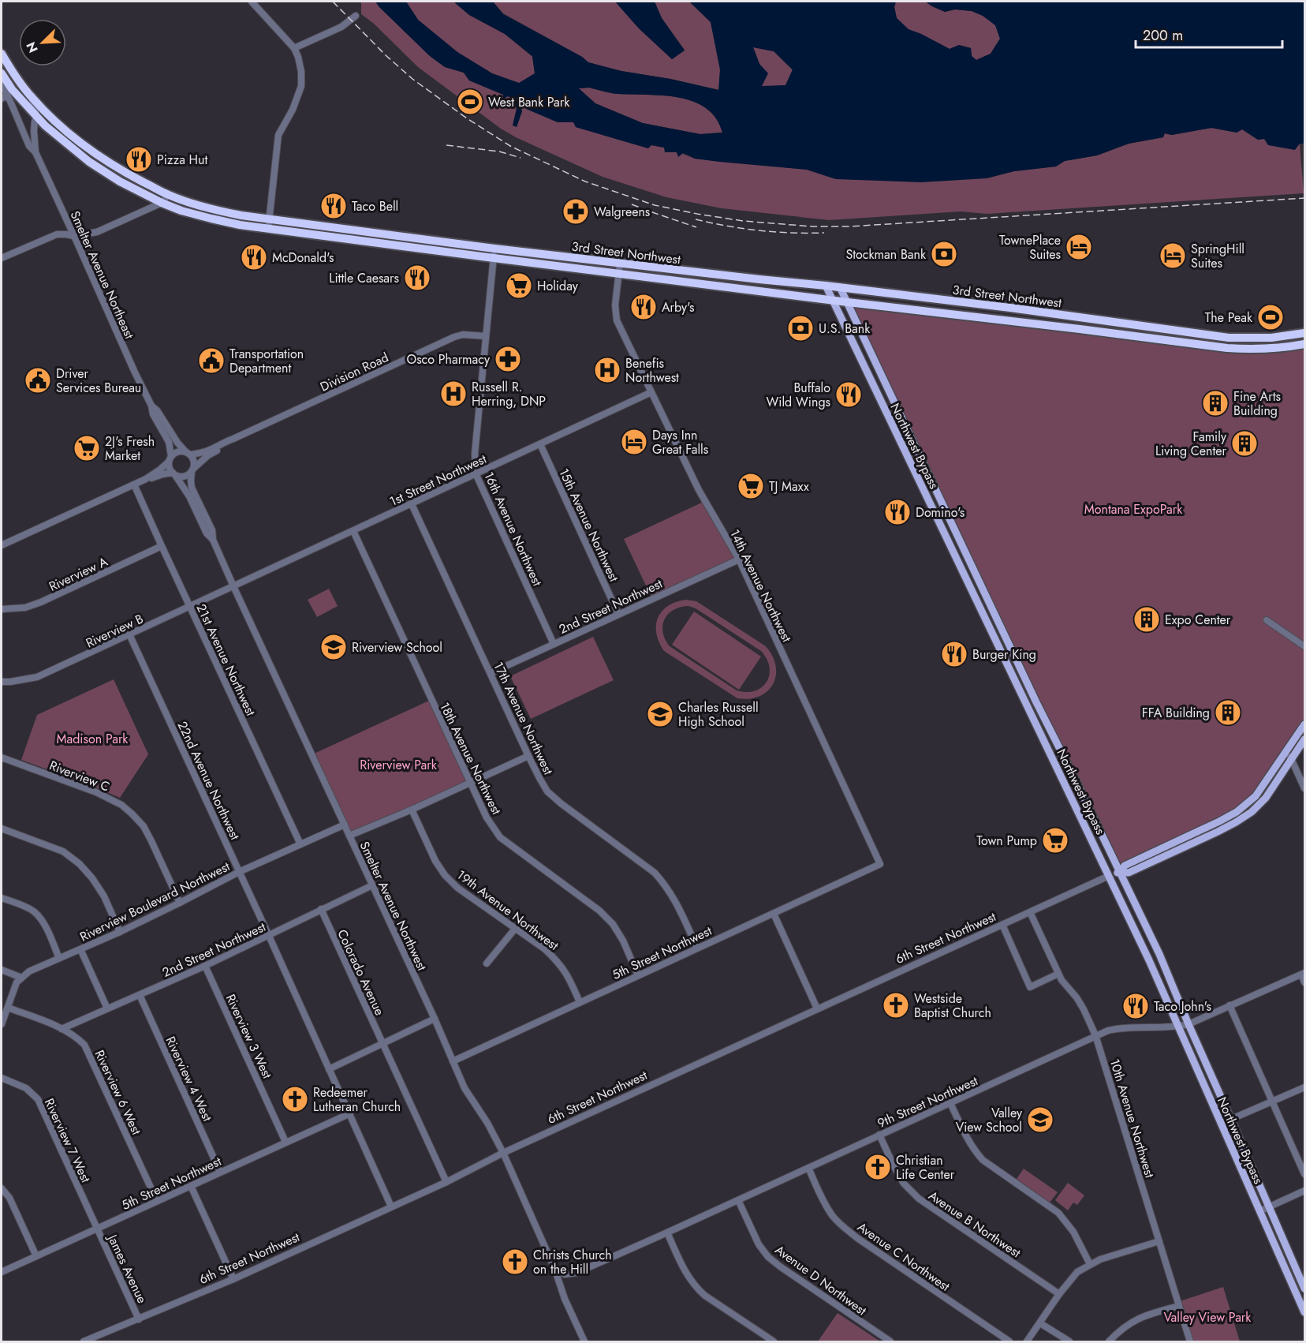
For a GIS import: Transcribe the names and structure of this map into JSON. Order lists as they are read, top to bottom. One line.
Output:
{"streets":{"highway":["3rd Street Northwest"],"main road":["Northwest Bypass","6th Street Northwest"],"street":["Smelter Avenue Northeast","Division Road","1st Street Northwest","15th Avenue Northwest","16th Avenue Northwest","Riverview A","14th Avenue Northwest","2nd Street Northwest","Riverview B","21st Avenue Northwest","17th Avenue Northwest","18th Avenue Northwest","Riverview C","22nd Avenue Northwest","Riverview Boulevard Northwest","Smelter Avenue Northwest","19th Avenue Northwest","5th Street Northwest","Colorado Avenue","Riverview 3 West","Riverview 4 West","Riverview 6 West","9th Street Northwest","10th Avenue Northwest","Riverview 7 West","Avenue B Northwest","Avenue C Northwest","James Avenue","Avenue D Northwest"]},"crossings":[["3rd Street Northwest","Smelter Avenue Northeast"],["3rd Street Northwest","Northwest Bypass"],["3rd Street Northwest","16th Avenue Northwest"],["3rd Street Northwest","14th Avenue Northwest"],["Smelter Avenue Northeast","Division Road"],["Smelter Avenue Northeast","Smelter Avenue Northwest"],["Division Road","16th Avenue Northwest"],["Division Road","Smelter Avenue Northwest"],["Northwest Bypass","6th Street Northwest"],["Northwest Bypass","9th Street Northwest"],["1st Street Northwest","15th Avenue Northwest"],["1st Street Northwest","16th Avenue Northwest"],["1st Street Northwest","14th Avenue Northwest"],["1st Street Northwest","Riverview B"],["1st Street Northwest","17th Avenue Northwest"],["1st Street Northwest","18th Avenue Northwest"],["1st Street Northwest","Smelter Avenue Northwest"],["15th Avenue Northwest","2nd Street Northwest"],["16th Avenue Northwest","2nd Street Northwest"],["Riverview A","21st Avenue Northwest"],["14th Avenue Northwest","2nd Street Northwest"],["14th Avenue Northwest","5th Street Northwest"],["2nd Street Northwest","17th Avenue Northwest"],["2nd Street Northwest","22nd Avenue Northwest"],["2nd Street Northwest","Smelter Avenue Northwest"],["2nd Street Northwest","Colorado Avenue"],["2nd Street Northwest","Riverview 3 West"],["2nd Street Northwest","Riverview 4 West"],["2nd Street Northwest","Riverview 6 West"],["Riverview B","21st Avenue Northwest"],["Riverview B","22nd Avenue Northwest"],["Riverview B","Smelter Avenue Northwest"],["21st Avenue Northwest","Riverview Boulevard Northwest"],["17th Avenue Northwest","5th Street Northwest"],["18th Avenue Northwest","5th Street Northwest"],["Riverview C","Riverview Boulevard Northwest"],["22nd Avenue Northwest","Riverview Boulevard Northwest"],["22nd Avenue Northwest","6th Street Northwest"],["22nd Avenue Northwest","5th Street Northwest"],["Riverview Boulevard Northwest","Smelter Avenue Northwest"],["Smelter Avenue Northwest","6th Street Northwest"],["Smelter Avenue Northwest","5th Street Northwest"],["Smelter Avenue Northwest","9th Street Northwest"],["19th Avenue Northwest","5th Street Northwest"],["6th Street Northwest","Colorado Avenue"],["6th Street Northwest","10th Avenue Northwest"],["6th Street Northwest","James Avenue"],["5th Street Northwest","Riverview 3 West"],["5th Street Northwest","Riverview 4 West"],["5th Street Northwest","Riverview 6 West"],["5th Street Northwest","Riverview 7 West"],["5th Street Northwest","James Avenue"],["9th Street Northwest","10th Avenue Northwest"],["9th Street Northwest","Avenue B Northwest"],["9th Street Northwest","Avenue C Northwest"],["9th Street Northwest","Avenue D Northwest"],["Riverview 7 West","James Avenue"]],"parks":["Montana ExpoPark","Madison Park","Riverview Park","Valley View Park"],"places":{"sports":["West Bank Park","The Peak"],"restaurant":["Pizza Hut","Taco Bell","McDonald's","Little Caesars","Arby's","Buffalo Wild Wings","Domino's","Burger King","Taco John's"],"pharmacy":["Walgreens","Osco Pharmacy"],"hotel":["TownePlace Suites","SpringHill Suites","Days Inn Great Falls"],"bank":["Stockman Bank","U.S. Bank"],"supermarket":["Holiday","2J's Fresh Market","TJ Maxx","Town Pump"],"public building":["Transportation Department","Driver Services Bureau"],"hospital":["Benefis Northwest","Russell R. Herring, DNP"],"building":["Fine Arts Building","Family Living Center","Expo Center","FFA Building"],"school or university":["Riverview School","Charles Russell High School","Valley View School"],"church":["Westside Baptist Church","Redeemer Lutheran Church","Christian Life Center","Christs Church on the Hill"]},"scale_bar":"200 m","north":"bottom left"}
